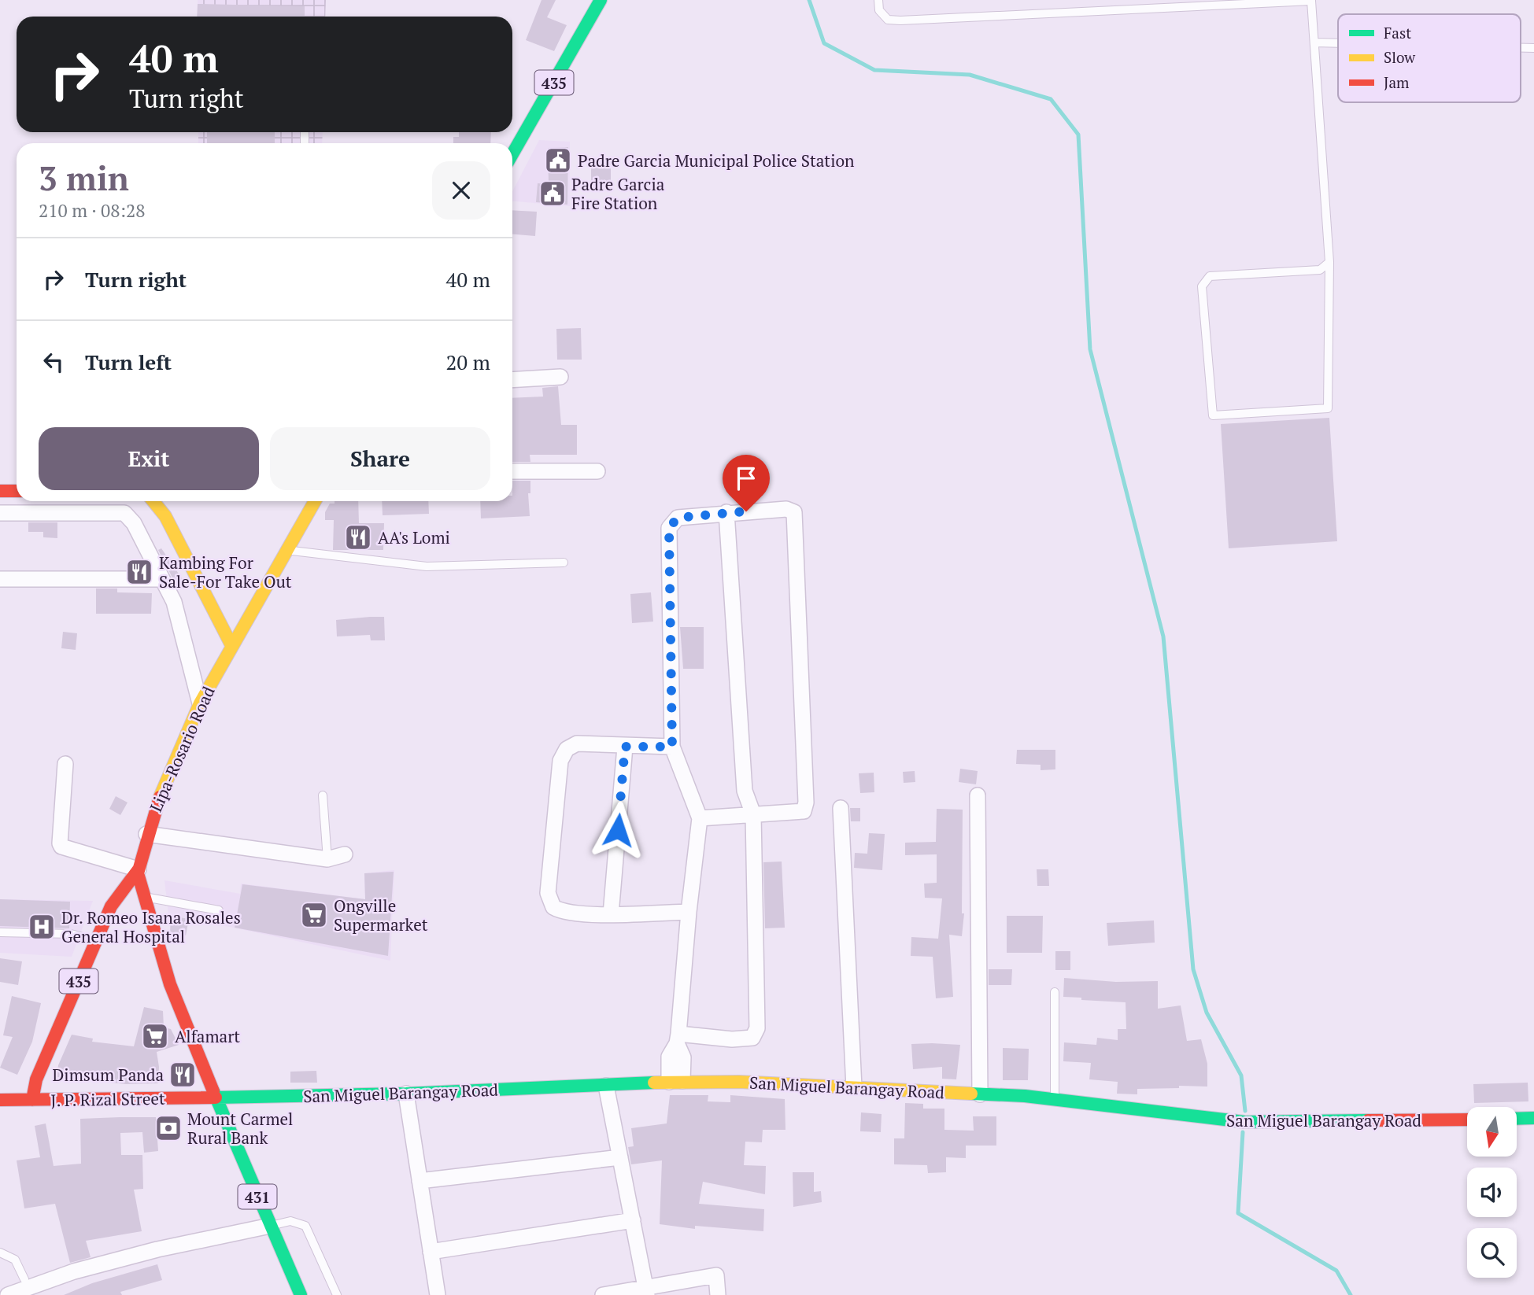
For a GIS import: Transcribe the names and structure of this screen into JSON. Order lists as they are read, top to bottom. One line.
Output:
{"streets":{"main road":["435","Lipa-Rosario Road","San Miguel Barangay Road","J. P. Rizal Street","431"]},"crossings":[["435","Lipa-Rosario Road"],["435","J. P. Rizal Street"],["Lipa-Rosario Road","San Miguel Barangay Road"],["Lipa-Rosario Road","J. P. Rizal Street"],["San Miguel Barangay Road","J. P. Rizal Street"]],"places":{"public building":["Padre Garcia Municipal Police Station","Padre Garcia Fire Station"],"restaurant":["AA's Lomi","Kambing For Sale-For Take Out","Dimsum Panda"],"supermarket":["Ongville Supermarket","Alfamart"],"hospital":["Dr. Romeo Isana Rosales General Hospital"],"bank":["Mount Carmel Rural Bank"]},"legend":["Fast","Slow","Jam"],"north":"bottom","page":{"turn":["40 m","Turn right"],"heading":["3 min","210 m · 08:28"],"list":[{"name":"Turn right","value":"40 m"},{"name":"Turn left","value":"20 m"}],"buttons":["Exit","Share"]}}
